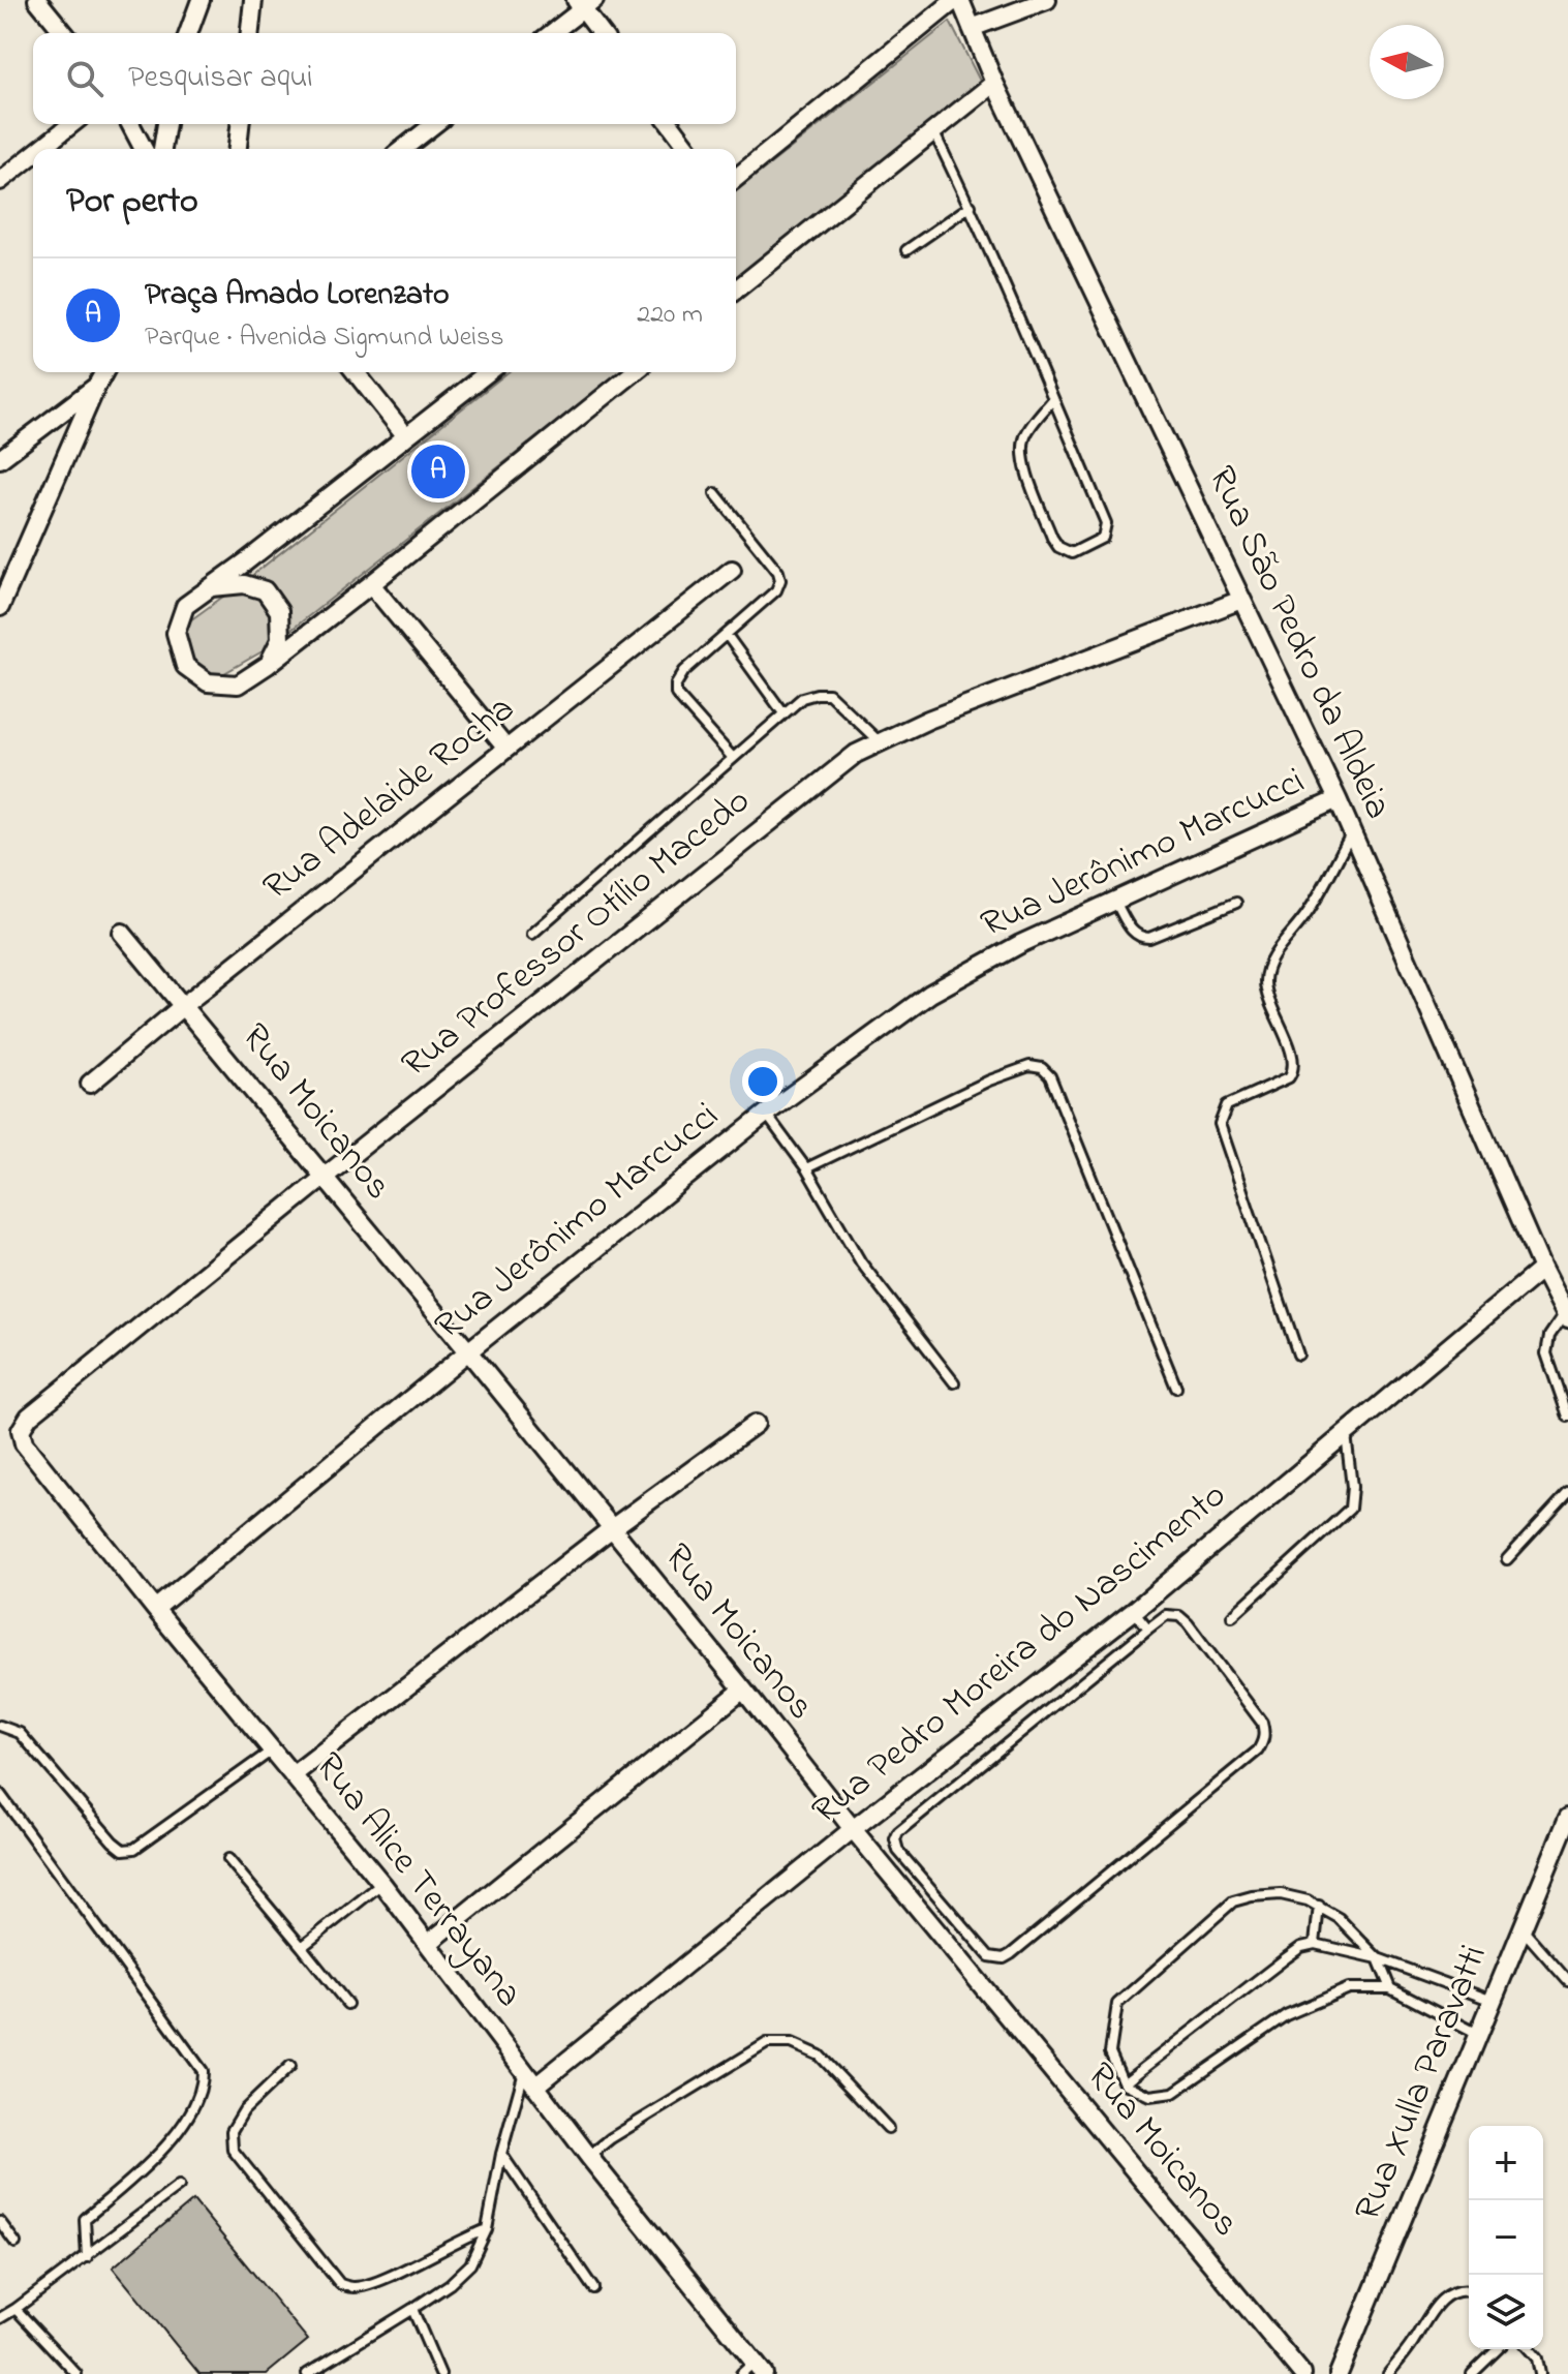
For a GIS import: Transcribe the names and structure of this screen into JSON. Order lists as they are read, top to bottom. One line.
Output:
{"streets":{"street":["Rua São Pedro da Aldeia","Rua Adelaide Rocha","Rua Jerônimo Marcucci","Rua Professor Otílio Macedo","Rua Moicanos","Rua Pedro Moreira do Nascimento","Rua Alice Terrayana","Rua Xulla Paravatti"]},"crossings":[["Rua São Pedro da Aldeia","Rua Jerônimo Marcucci"],["Rua São Pedro da Aldeia","Rua Professor Otílio Macedo"],["Rua São Pedro da Aldeia","Rua Pedro Moreira do Nascimento"],["Rua Adelaide Rocha","Rua Moicanos"],["Rua Jerônimo Marcucci","Rua Moicanos"],["Rua Jerônimo Marcucci","Rua Alice Terrayana"],["Rua Professor Otílio Macedo","Rua Moicanos"],["Rua Professor Otílio Macedo","Rua Alice Terrayana"],["Rua Moicanos","Rua Pedro Moreira do Nascimento"],["Rua Pedro Moreira do Nascimento","Rua Alice Terrayana"]],"north":"left","page":{"search":"Pesquisar aqui","heading":"Por perto","list":[{"mark":"A","name":"Praça Amado Lorenzato","note":"Parque · Avenida Sigmund Weiss","value":"220 m"}],"pins":"A","map_buttons":["+","−"]}}
